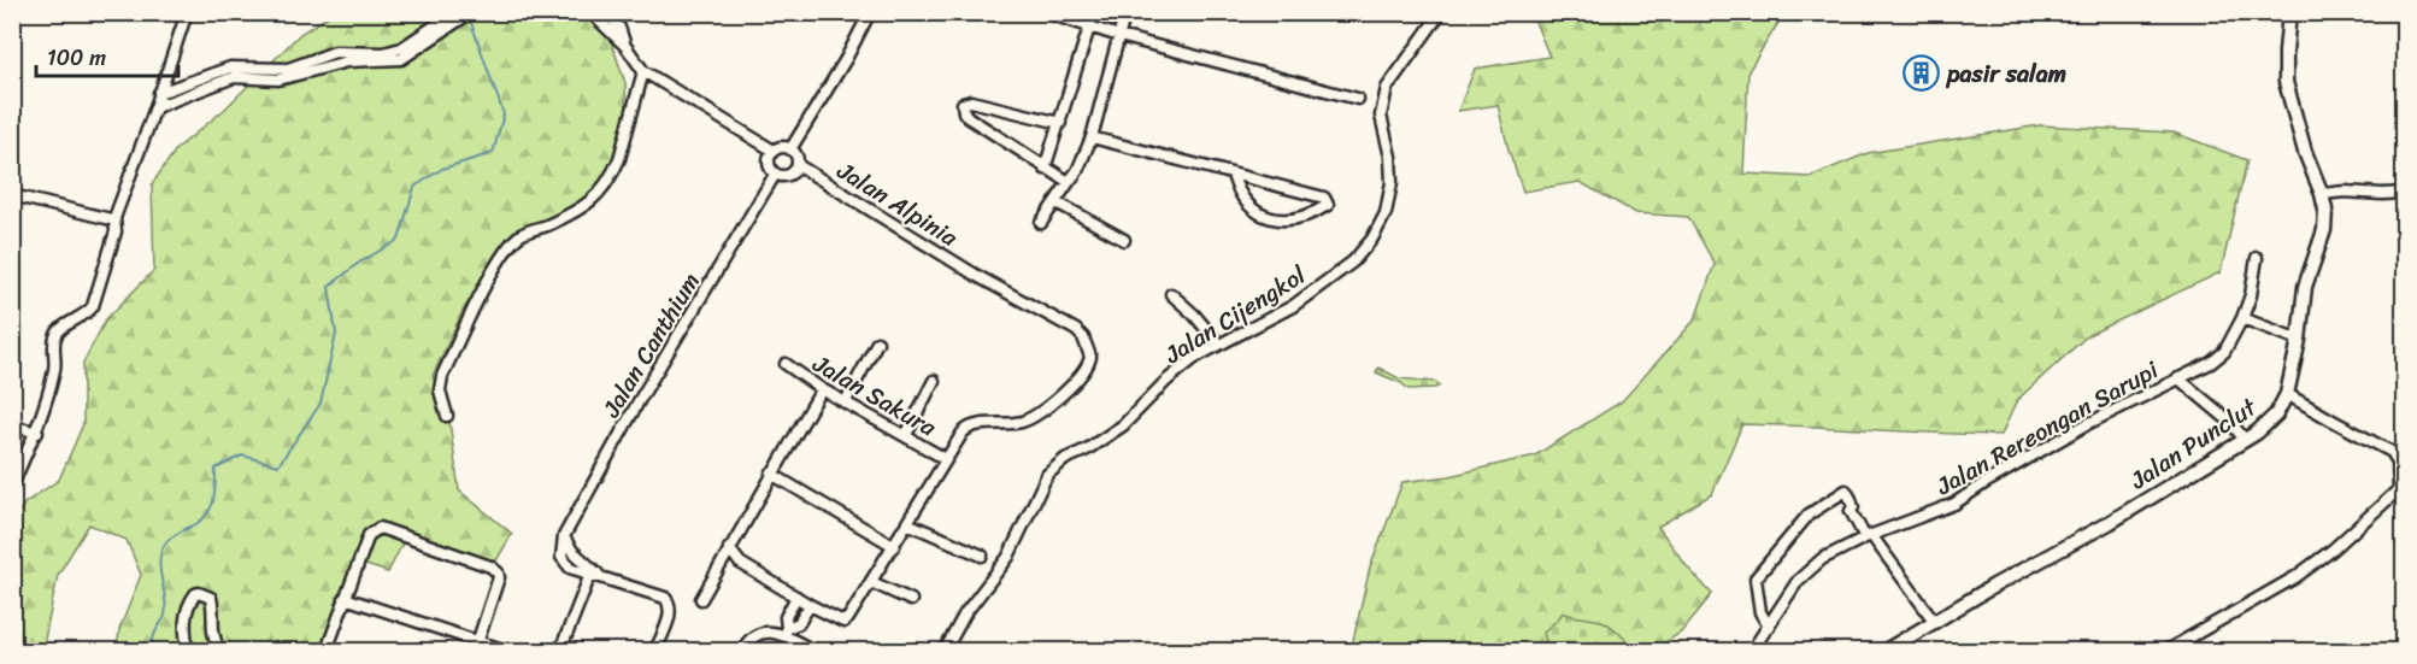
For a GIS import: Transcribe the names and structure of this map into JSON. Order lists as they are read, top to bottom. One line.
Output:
{"streets":{"main road":["Jalan Punclut"],"street":["Jalan Alpinia","Jalan Cijengkol","Jalan Canthium","Jalan Sakura","Jalan Rereongan Sarupi"]},"crossings":[["Jalan Alpinia","Jalan Canthium"],["Jalan Alpinia","Jalan Sakura"]],"places":{"building":["pasir salam"]},"scale_bar":"100 m"}
